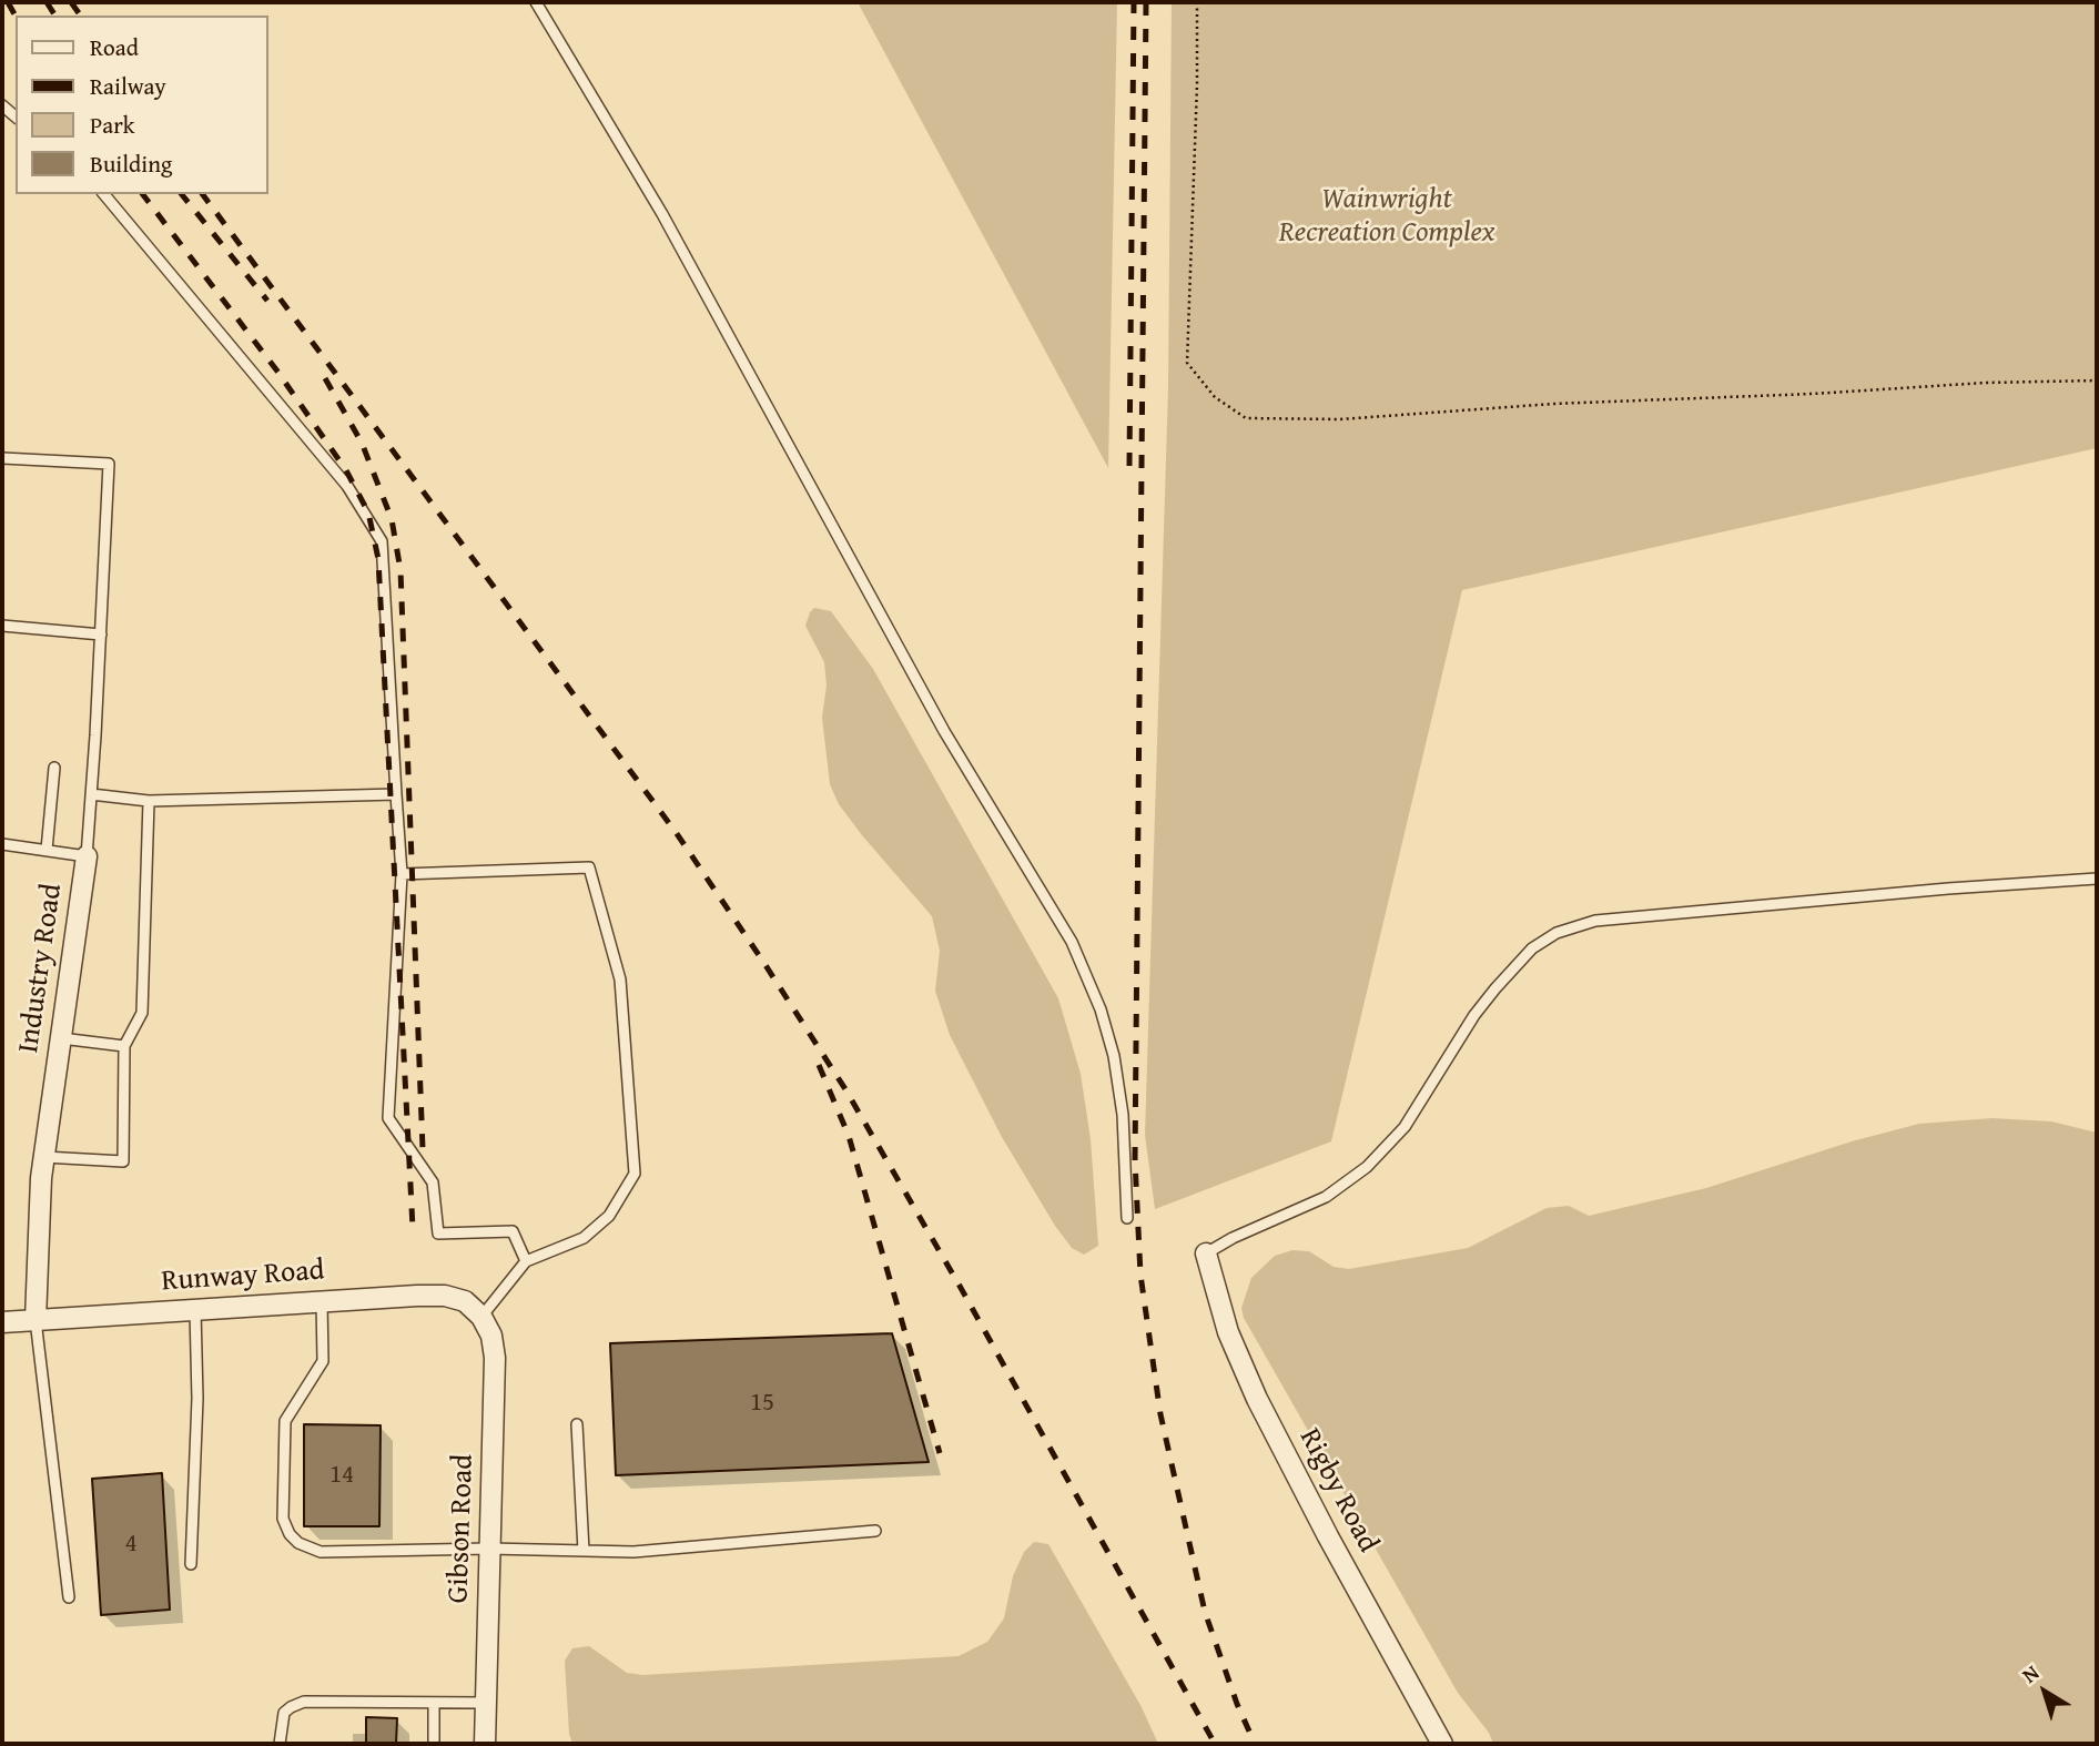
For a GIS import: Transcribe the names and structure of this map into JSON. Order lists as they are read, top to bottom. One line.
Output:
{"streets":{"street":["Industry Road","Runway Road","Rigby Road","Gibson Road"]},"crossings":[["Industry Road","Runway Road"],["Runway Road","Gibson Road"]],"parks":["Wainwright Recreation Complex"],"house_numbers":["15","14","4"],"legend":["Road","Railway","Park","Building"],"north":"top left"}
